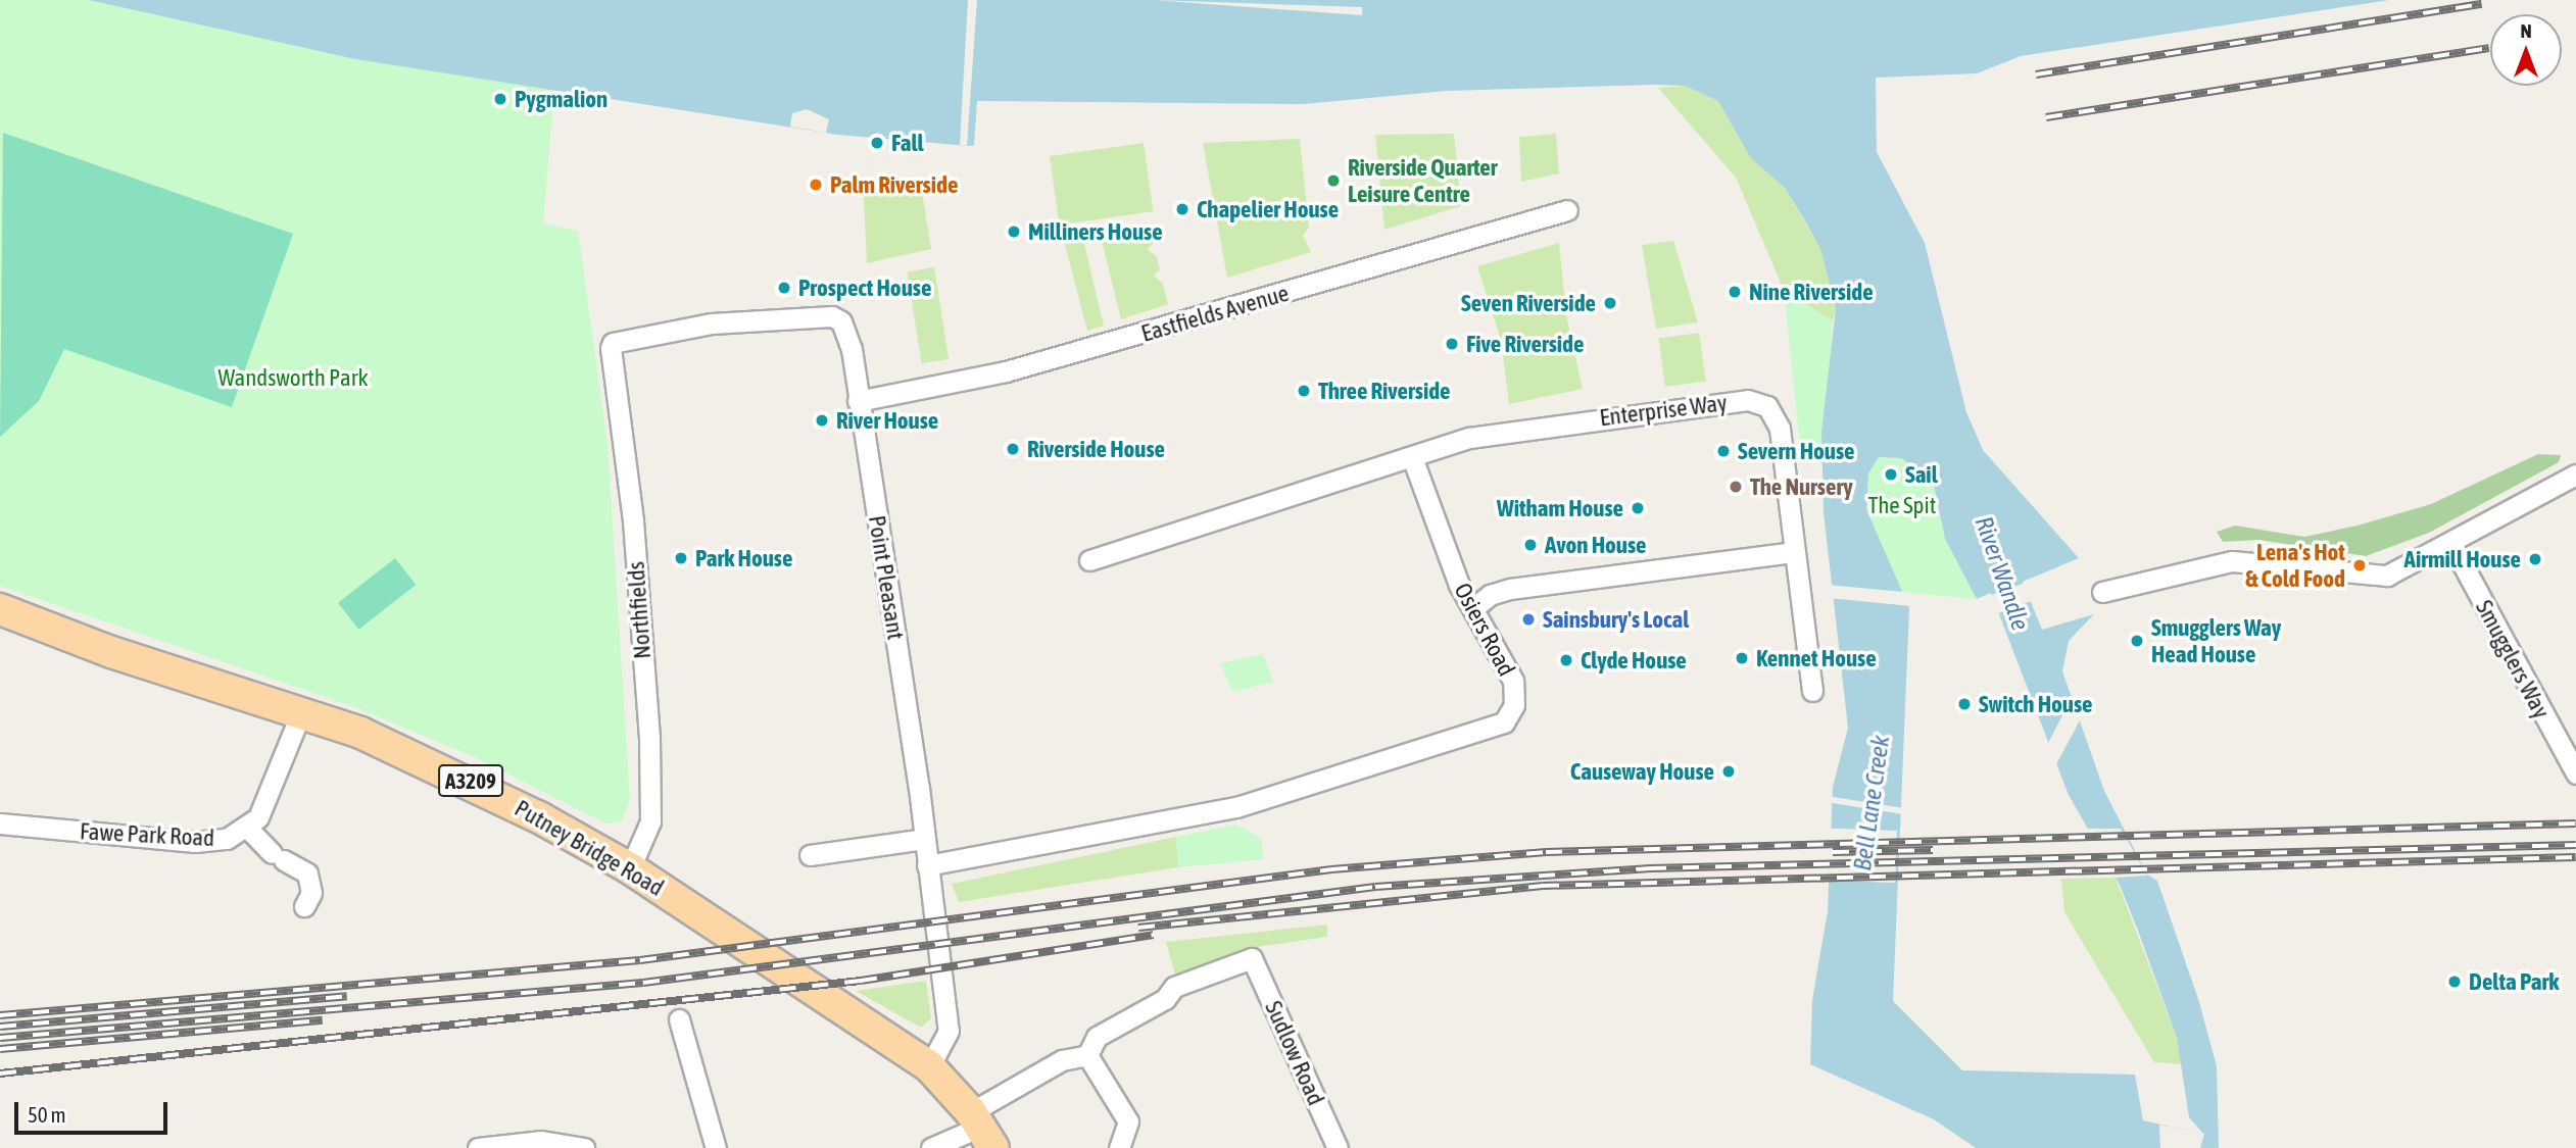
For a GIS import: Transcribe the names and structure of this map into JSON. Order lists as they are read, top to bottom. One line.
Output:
{"streets":{"main road":["A3209","Putney Bridge Road"],"street":["Eastfields Avenue","Enterprise Way","Point Pleasant","Northfields","Osiers Road","Smugglers Way","Fawe Park Road","Sudlow Road"]},"crossings":[["Eastfields Avenue","Point Pleasant"],["Enterprise Way","Osiers Road"],["Point Pleasant","Northfields"],["Point Pleasant","Osiers Road"],["Point Pleasant","Putney Bridge Road"],["Northfields","Putney Bridge Road"],["Fawe Park Road","Putney Bridge Road"]],"water":["River Wandle","Bell Lane Creek"],"parks":["Wandsworth Park","The Spit"],"places":["Pygmalion","Fall","Riverside Quarter Leisure Centre","Palm Riverside","Chapelier House","Milliners House","Prospect House","Nine Riverside","Seven Riverside","Five Riverside","Three Riverside","River House","Riverside House","Severn House","Sail","The Nursery","Witham House","Avon House","Park House","Airmill House","Lena's Hot & Cold Food","Sainsbury's Local","Smugglers Way Head House","Kennet House","Clyde House","Switch House","Causeway House","Delta Park"],"scale_bar":"50 m","north":"top"}
